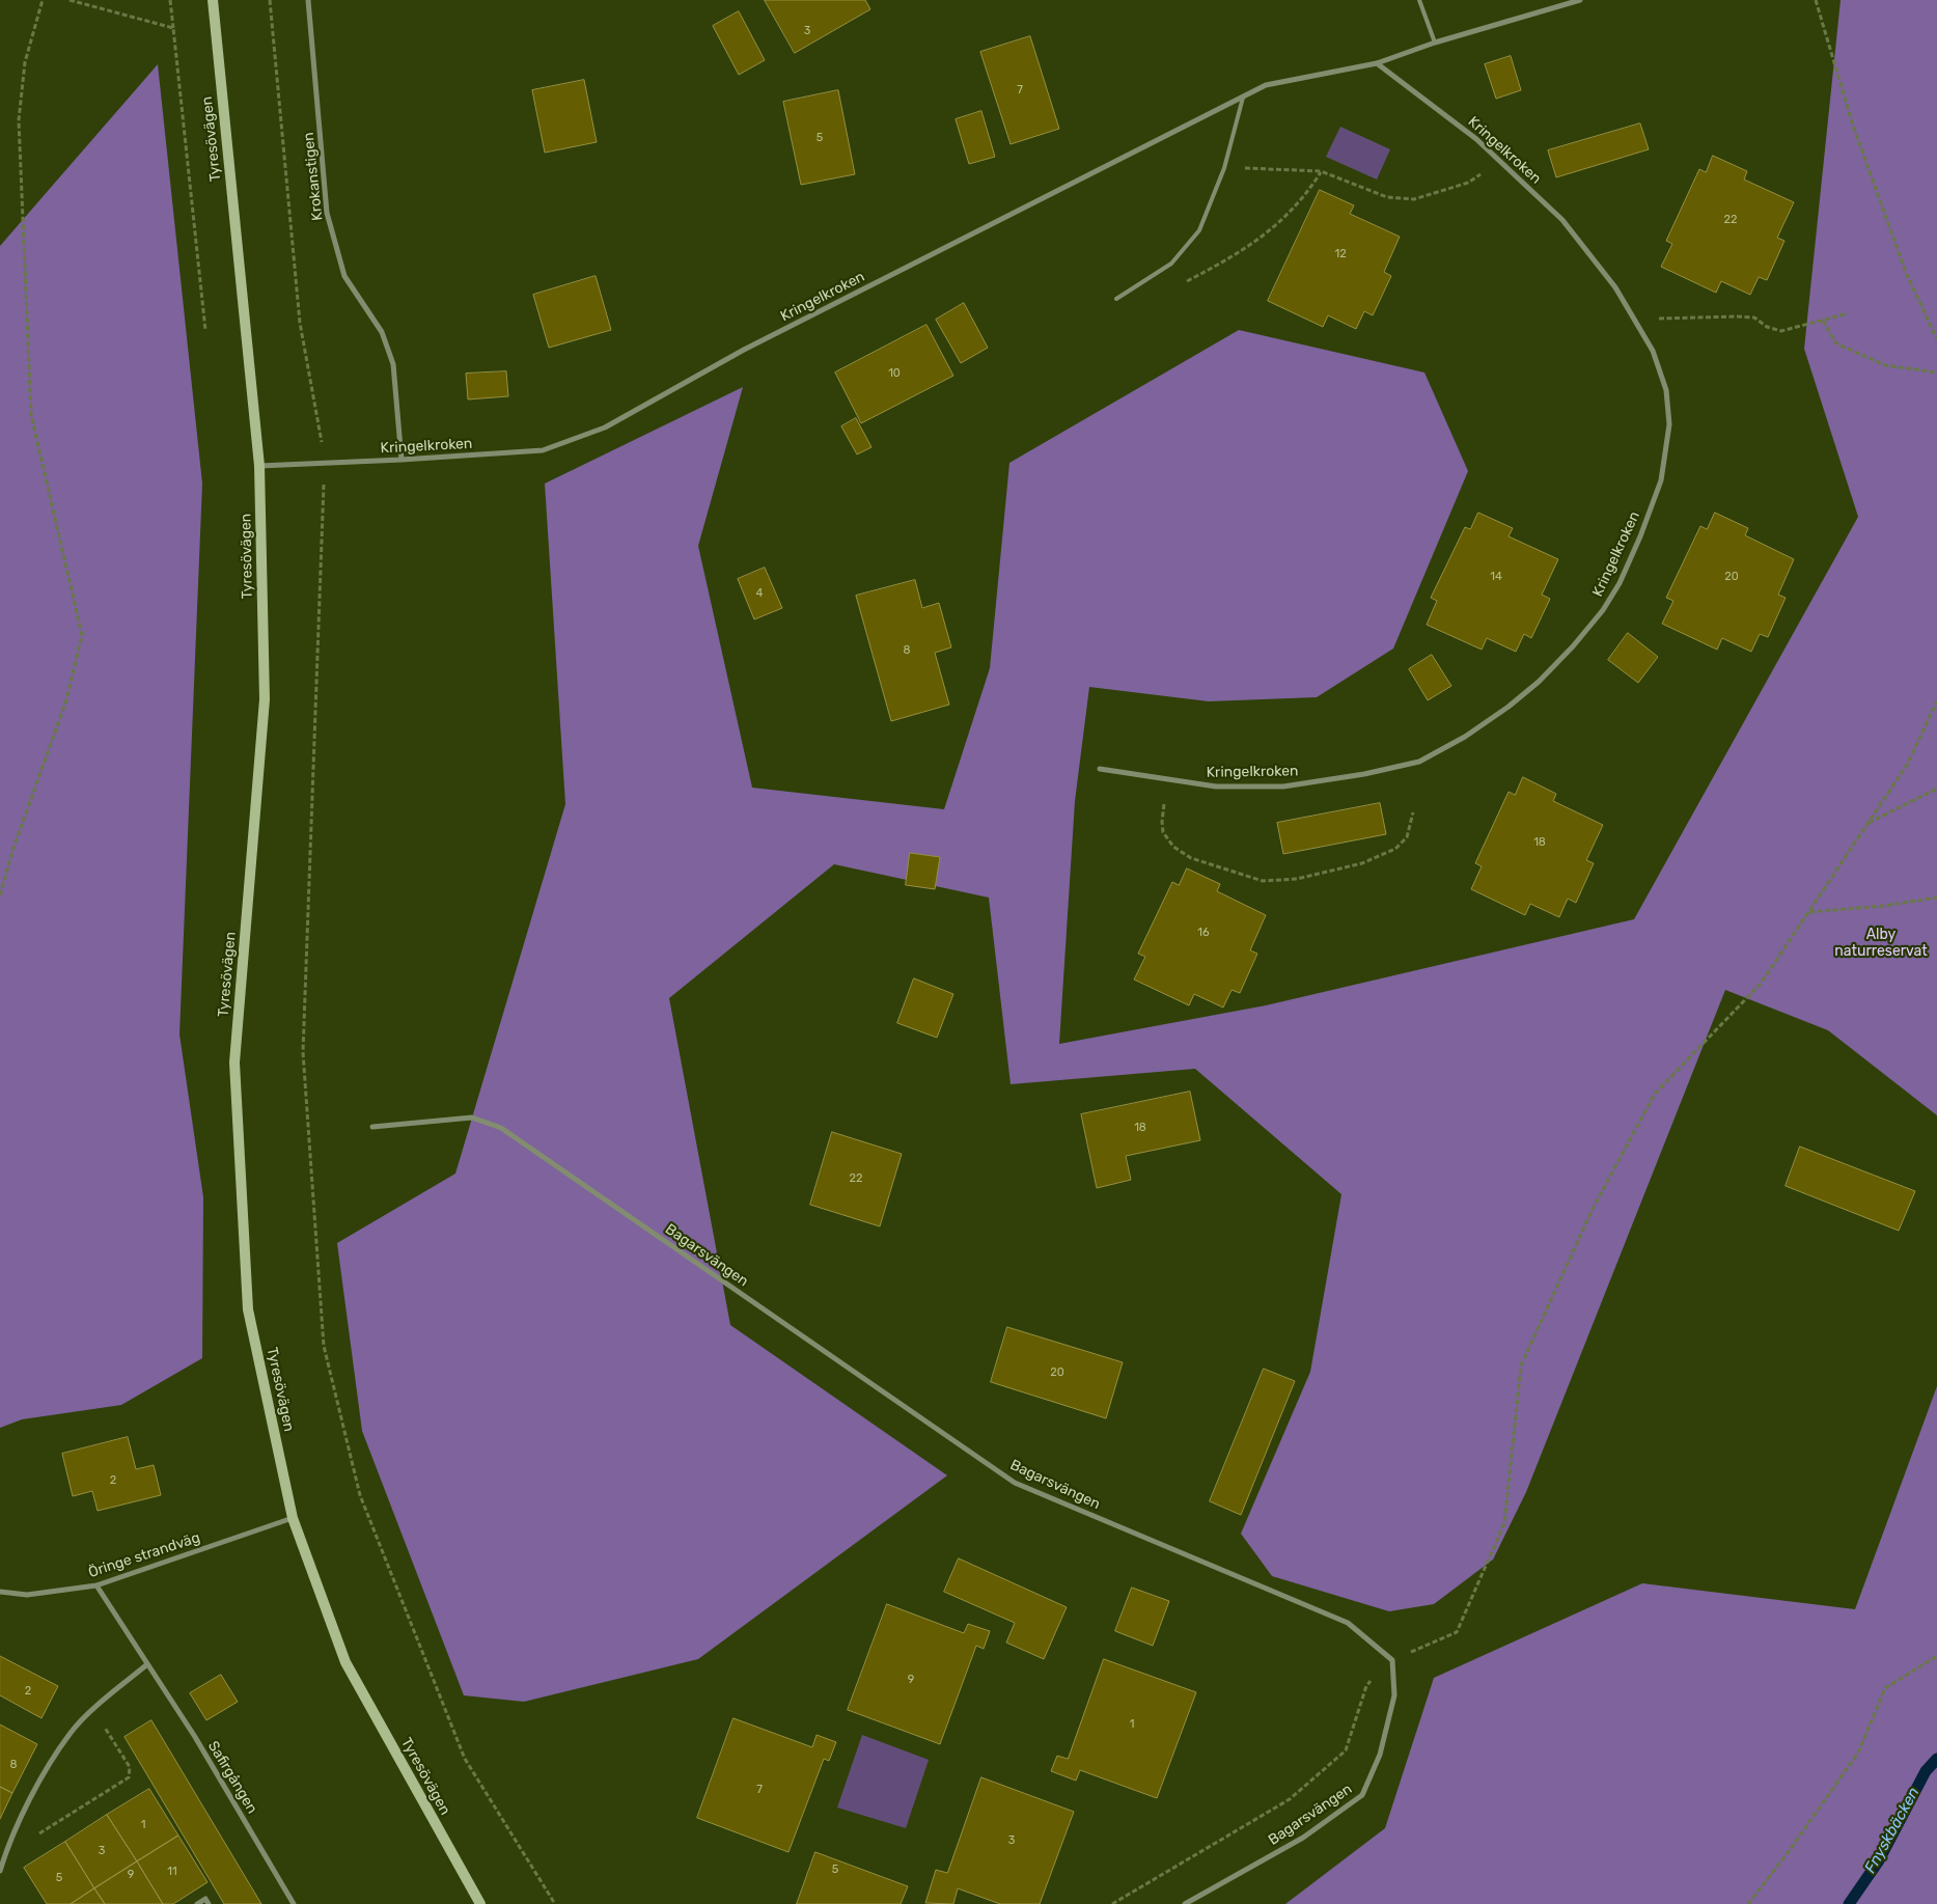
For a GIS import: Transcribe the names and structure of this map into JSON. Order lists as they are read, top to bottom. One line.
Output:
{"streets":{"main road":["Tyresövägen"],"street":["Kringelkroken","Krokanstigen","Bagarsvängen","Öringe strandväg","Safirgången"]},"crossings":[["Tyresövägen","Kringelkroken"],["Tyresövägen","Öringe strandväg"],["Kringelkroken","Krokanstigen"],["Öringe strandväg","Safirgången"]],"water":["Fnyskbäcken"],"parks":["Alby naturreservat"],"house_numbers":["3","7","5","22","12","10","14","20","4","8","18","16","18","22","20","2","9","2","1","8","7","1","3","3","5","11","9","5"]}
